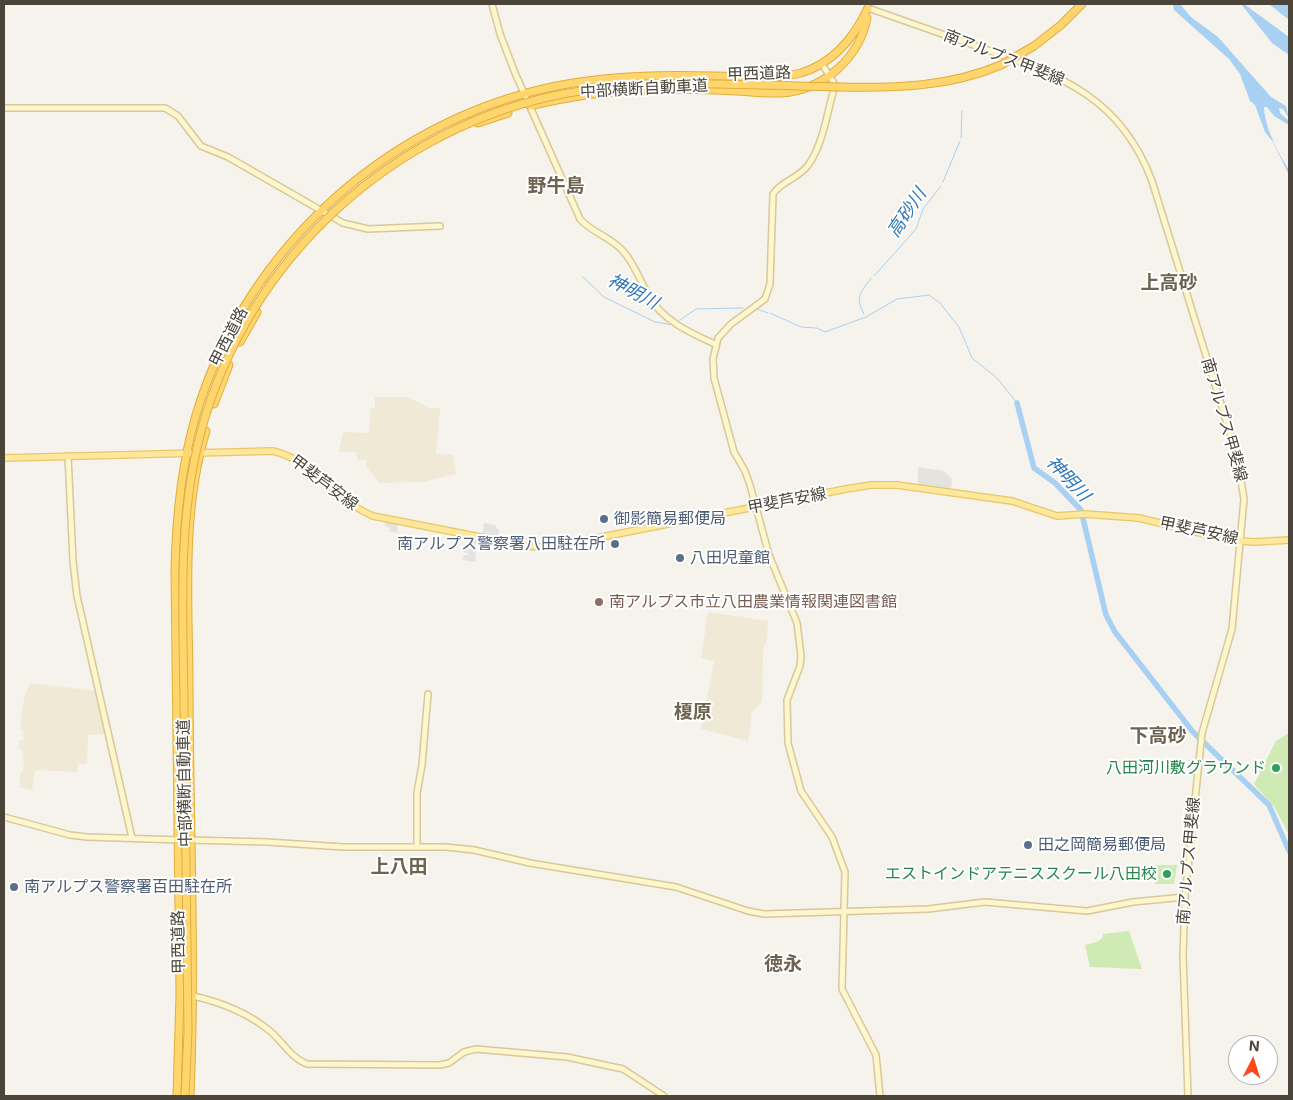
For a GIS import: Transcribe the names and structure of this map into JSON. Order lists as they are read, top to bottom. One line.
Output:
{"streets":{"highway":["甲西道路","中部横断自動車道"],"main road":["甲斐芦安線"],"street":["南アルプス甲斐線"]},"crossings":[["南アルプス甲斐線","甲西道路"],["南アルプス甲斐線","甲斐芦安線"],["甲西道路","中部横断自動車道"],["甲西道路","甲斐芦安線"]],"districts":["野牛島","上高砂","榎原","下高砂","上八田","徳永"],"water":["高砂川","神明川"],"places":["御影簡易郵便局","南アルプス警察署八田駐在所","八田児童館","南アルプス市立八田農業情報関連図書館","八田河川敷グラウンド","田之岡簡易郵便局","エストインドアテニススクール八田校","南アルプス警察署百田駐在所"],"north":"top"}
